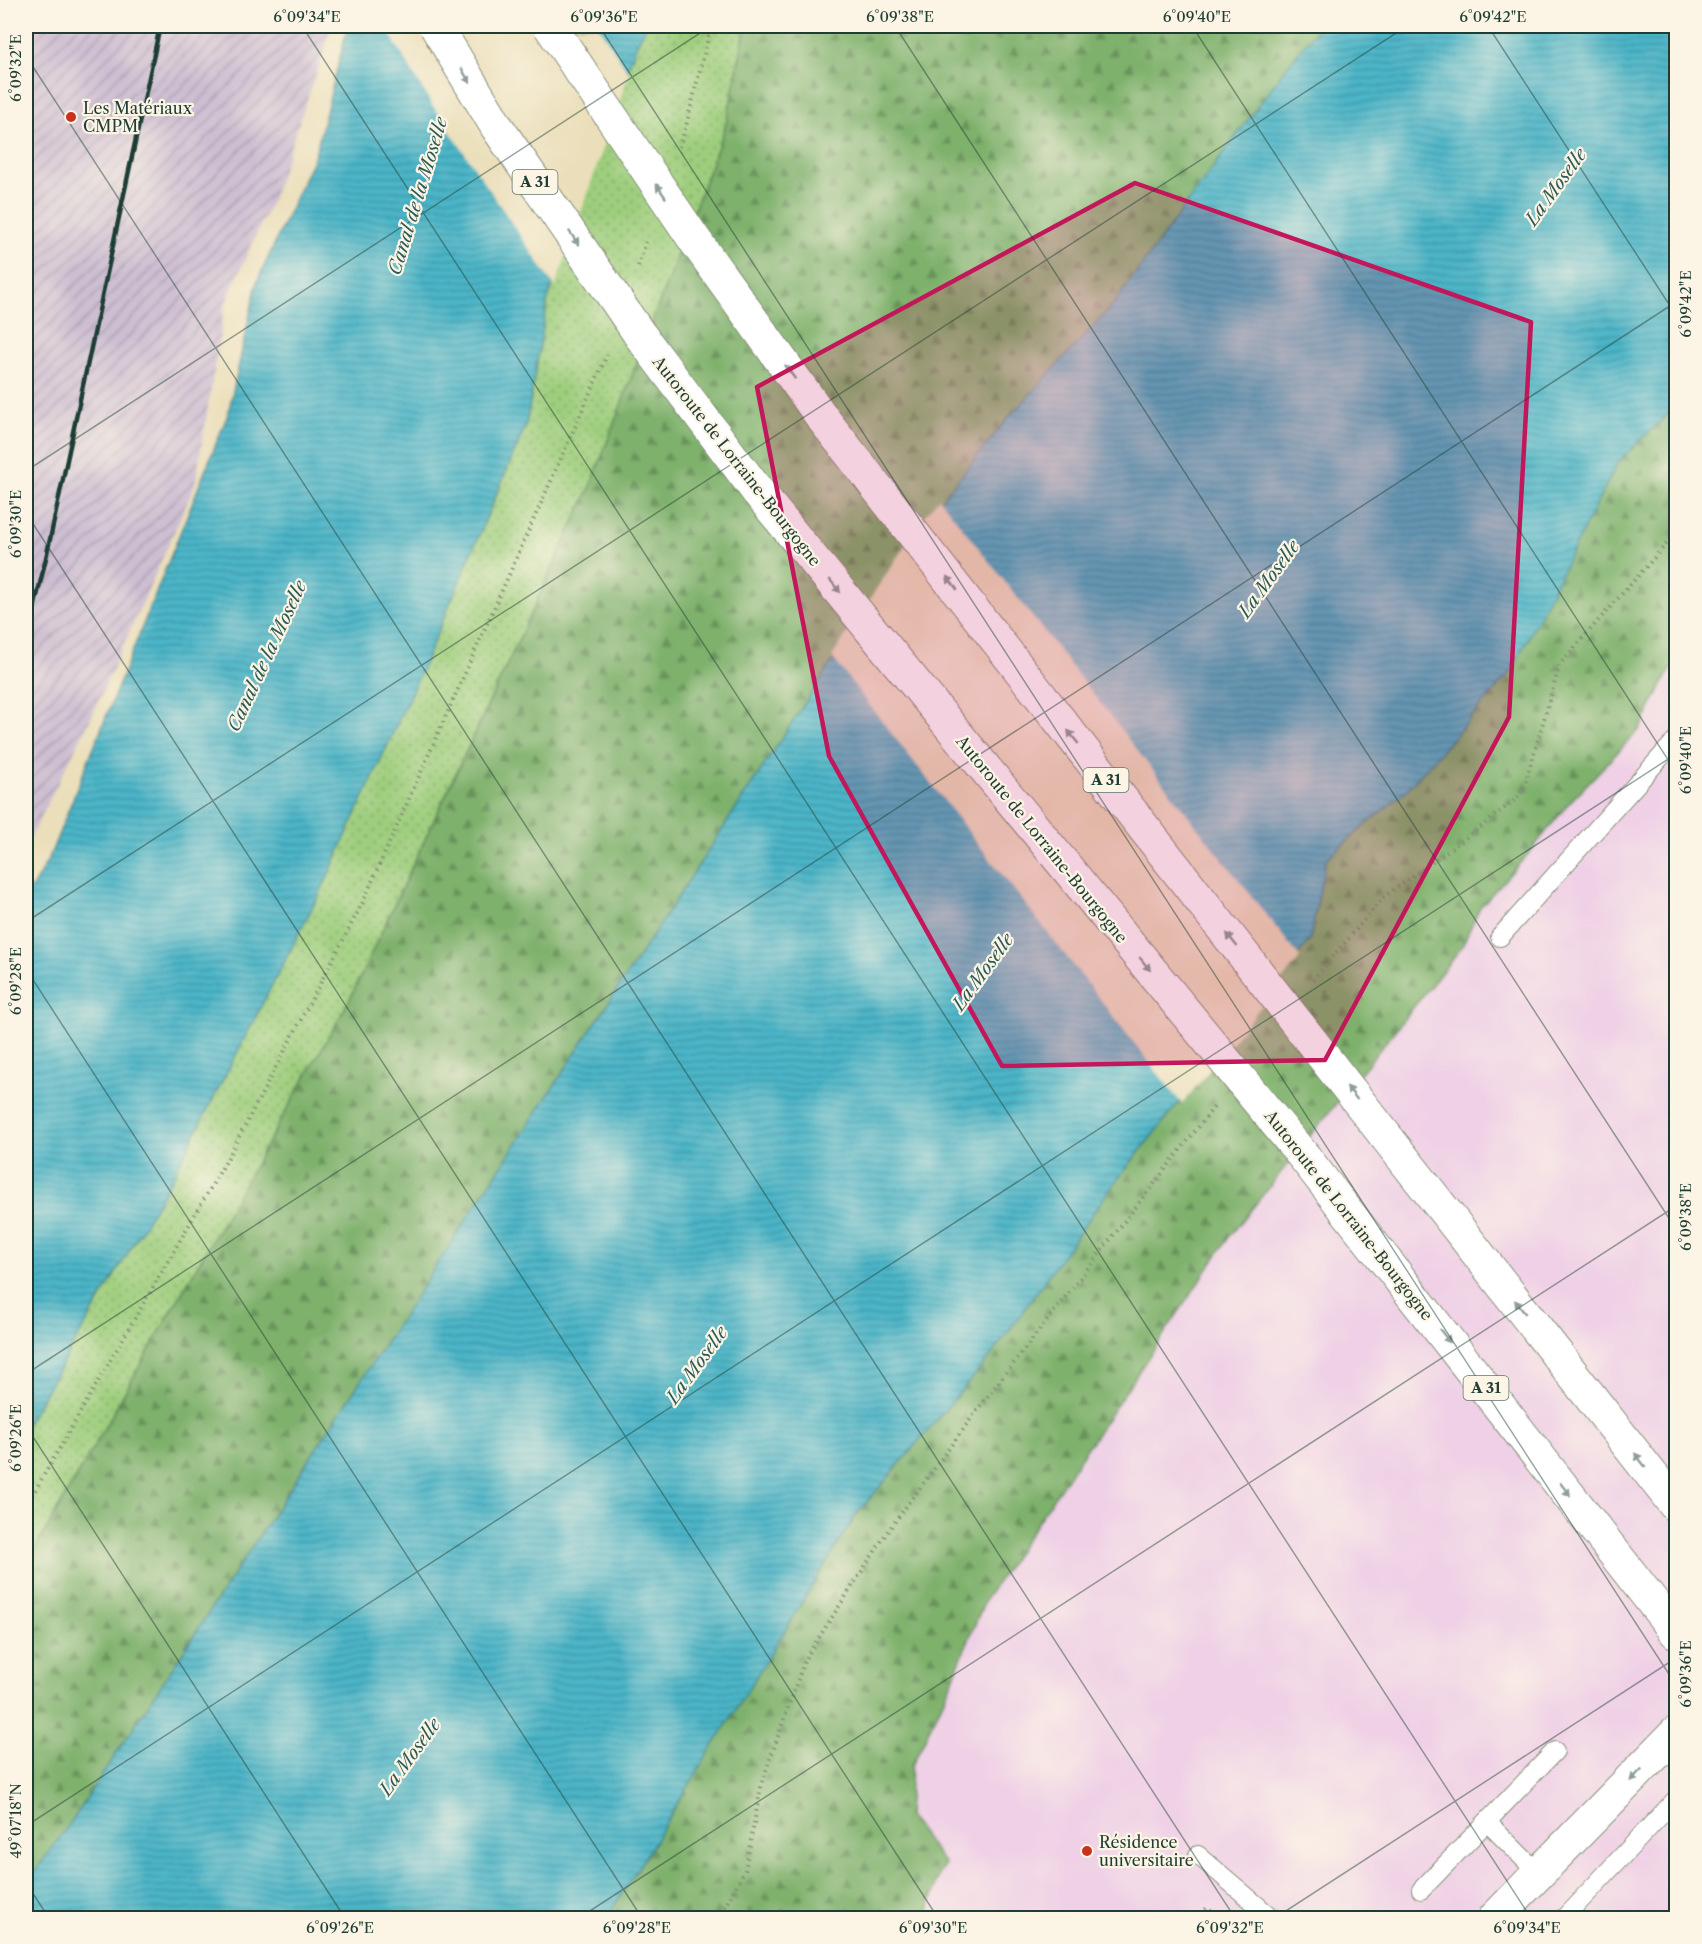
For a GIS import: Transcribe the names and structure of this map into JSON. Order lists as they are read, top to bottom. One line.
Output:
{"streets":{"main road":["A 31","Autoroute de Lorraine-Bourgogne"]},"water":["La Moselle","Canal de la Moselle"],"places":["Les Matériaux CMPM","Résidence universitaire"],"coordinates":["6°09'34\"E","6°09'36\"E","6°09'38\"E","6°09'40\"E","6°09'42\"E","6°09'32\"E","6°09'30\"E","6°09'28\"E","6°09'26\"E","49°07'18\"N"]}
